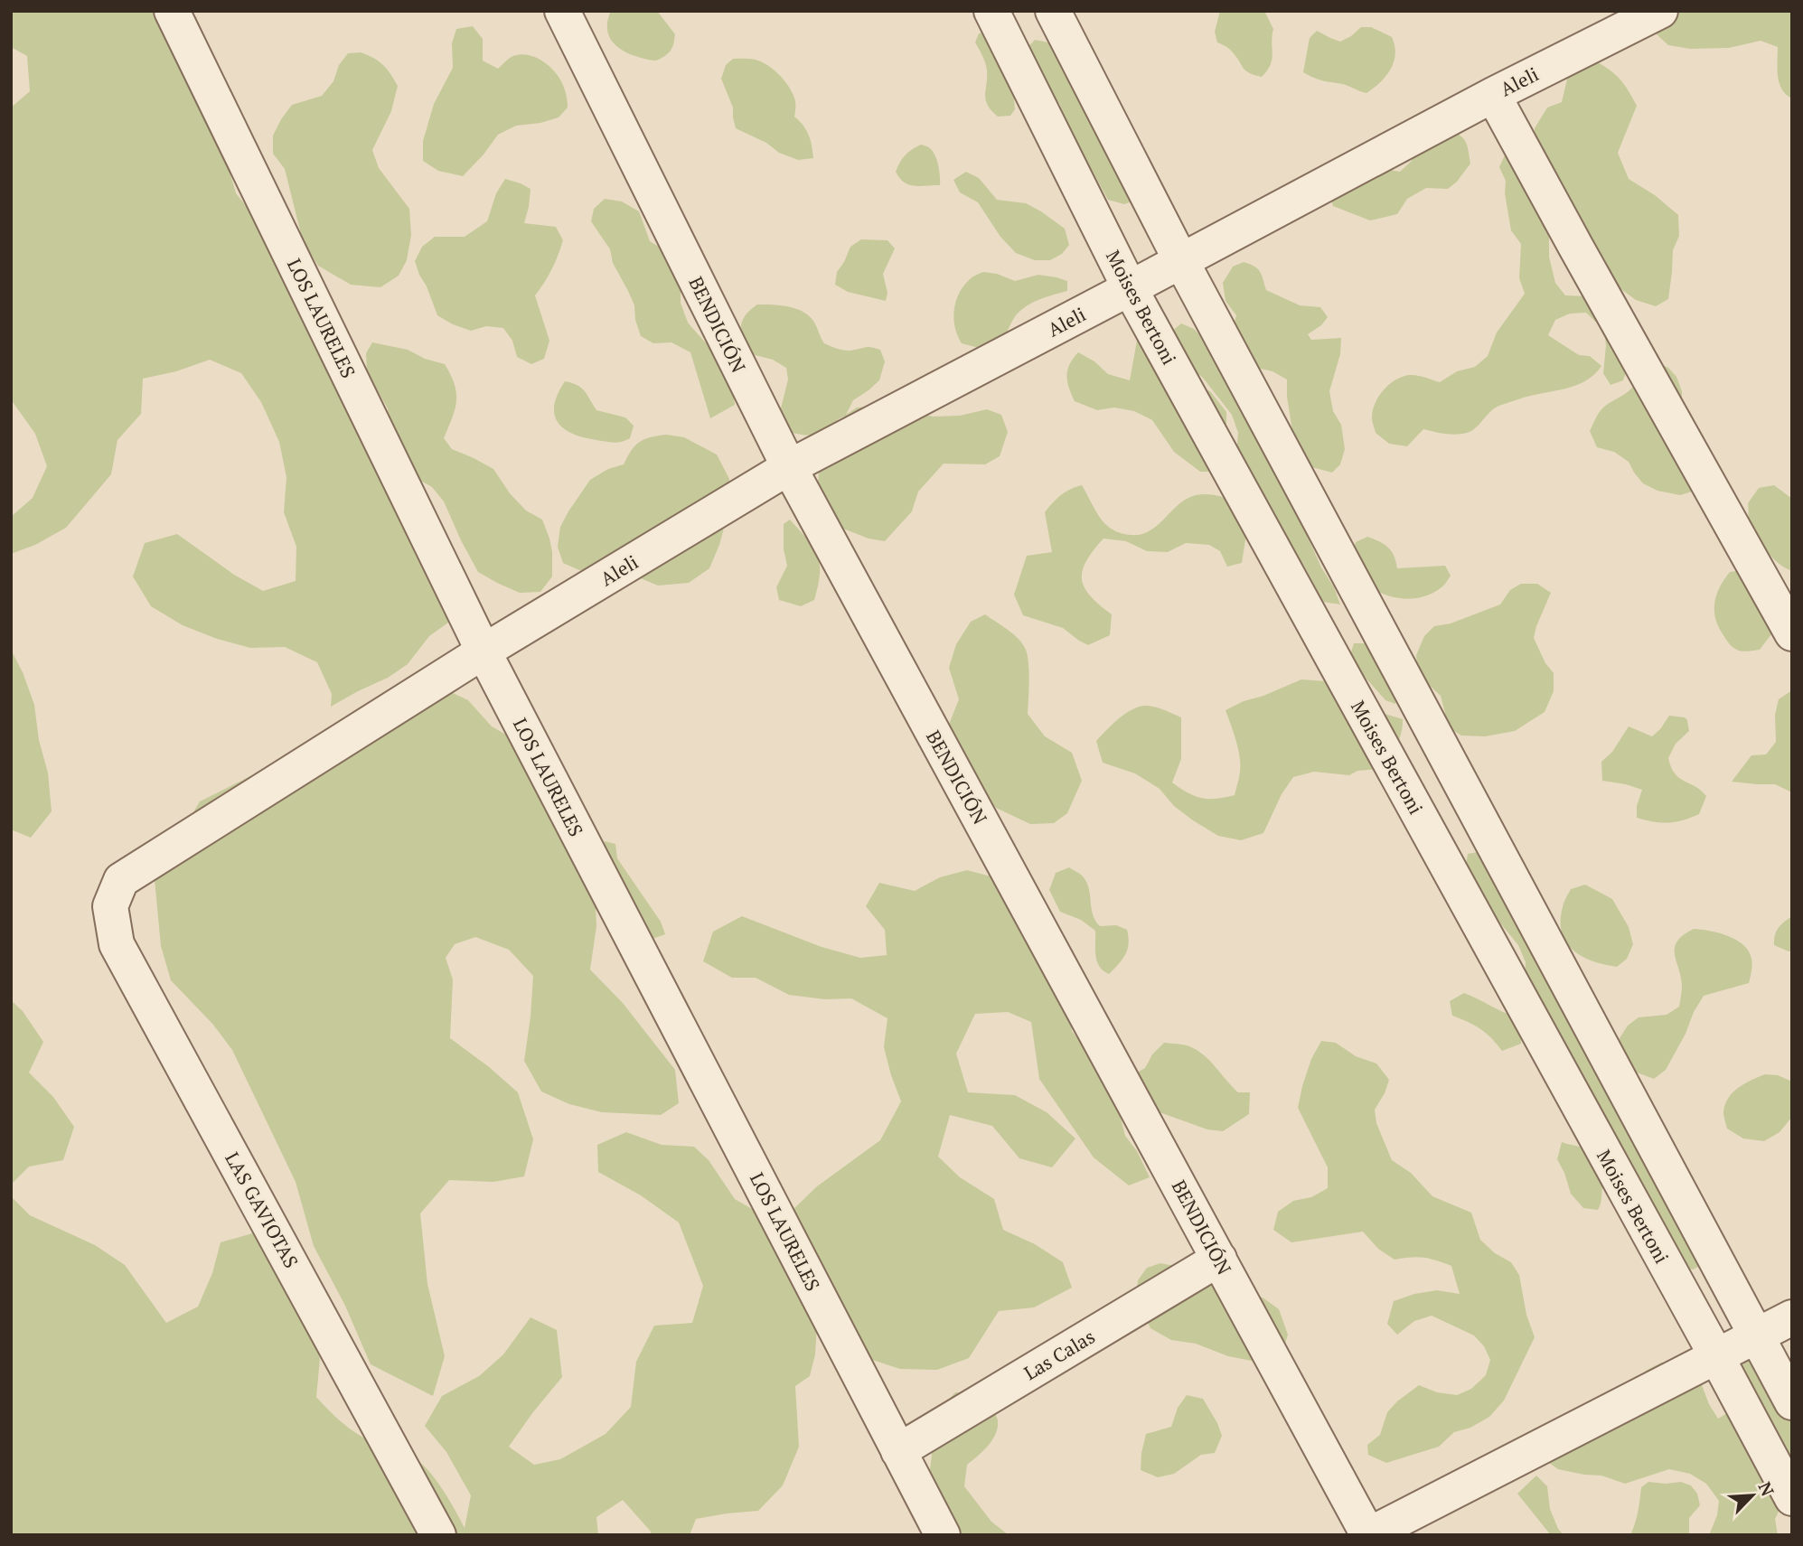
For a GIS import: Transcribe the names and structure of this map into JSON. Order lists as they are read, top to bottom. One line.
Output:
{"streets":{"street":["Aleli","Moises Bertoni","LOS LAURELES","BENDICIÓN","LAS GAVIOTAS","Las Calas"]},"crossings":[["Aleli","Moises Bertoni"],["Aleli","LOS LAURELES"],["Aleli","BENDICIÓN"],["Aleli","LAS GAVIOTAS"],["LOS LAURELES","Las Calas"],["BENDICIÓN","Las Calas"]],"north":"top right"}
